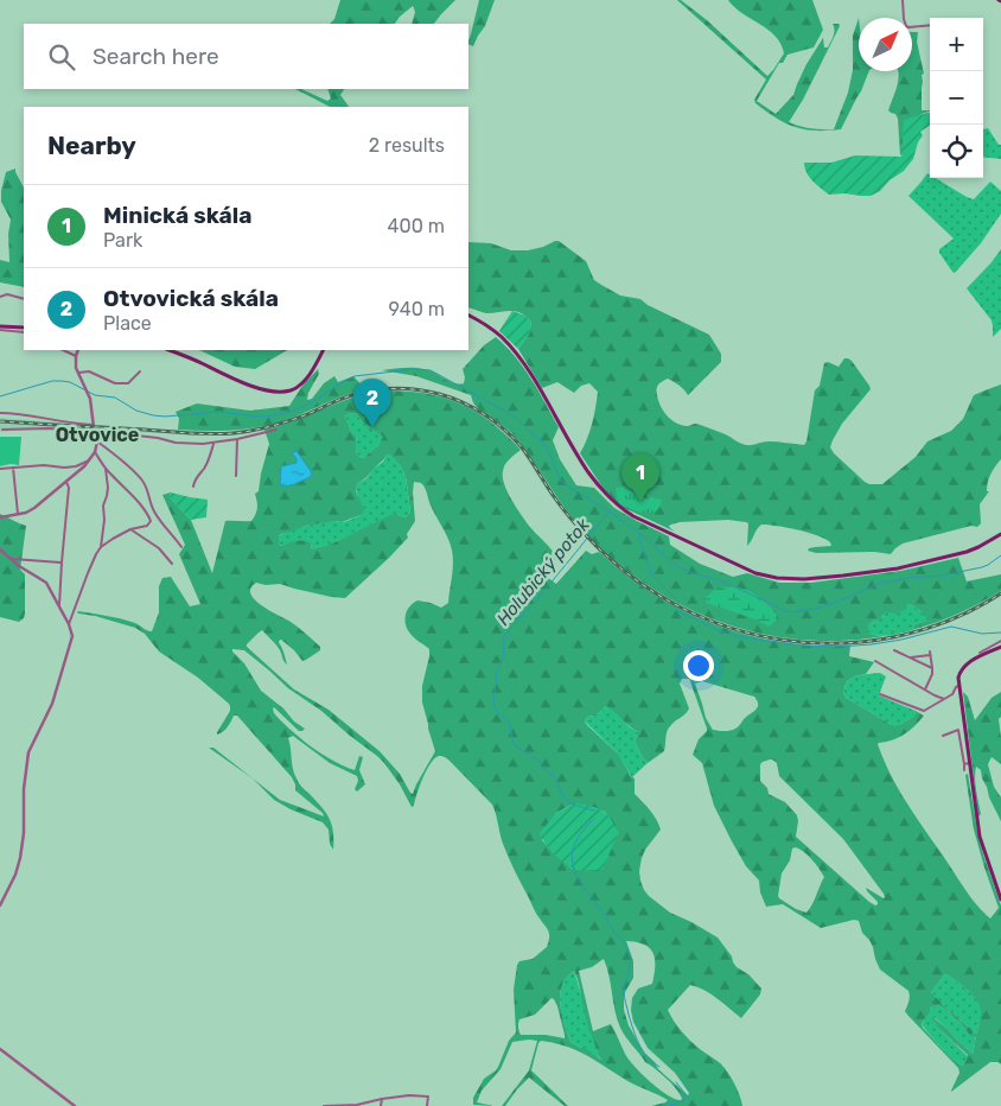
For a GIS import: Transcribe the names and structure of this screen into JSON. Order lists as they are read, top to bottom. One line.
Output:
{"districts":["Otvovice"],"water":["Holubický potok"],"north":"top right","page":{"map_buttons":["+","−"],"search":"Search here","heading":["Nearby","2 results"],"list":[{"mark":"1","name":"Minická skála","note":"Park","value":"400 m"},{"mark":"2","name":"Otvovická skála","note":"Place","value":"940 m"}],"pins":["2","1"]}}
